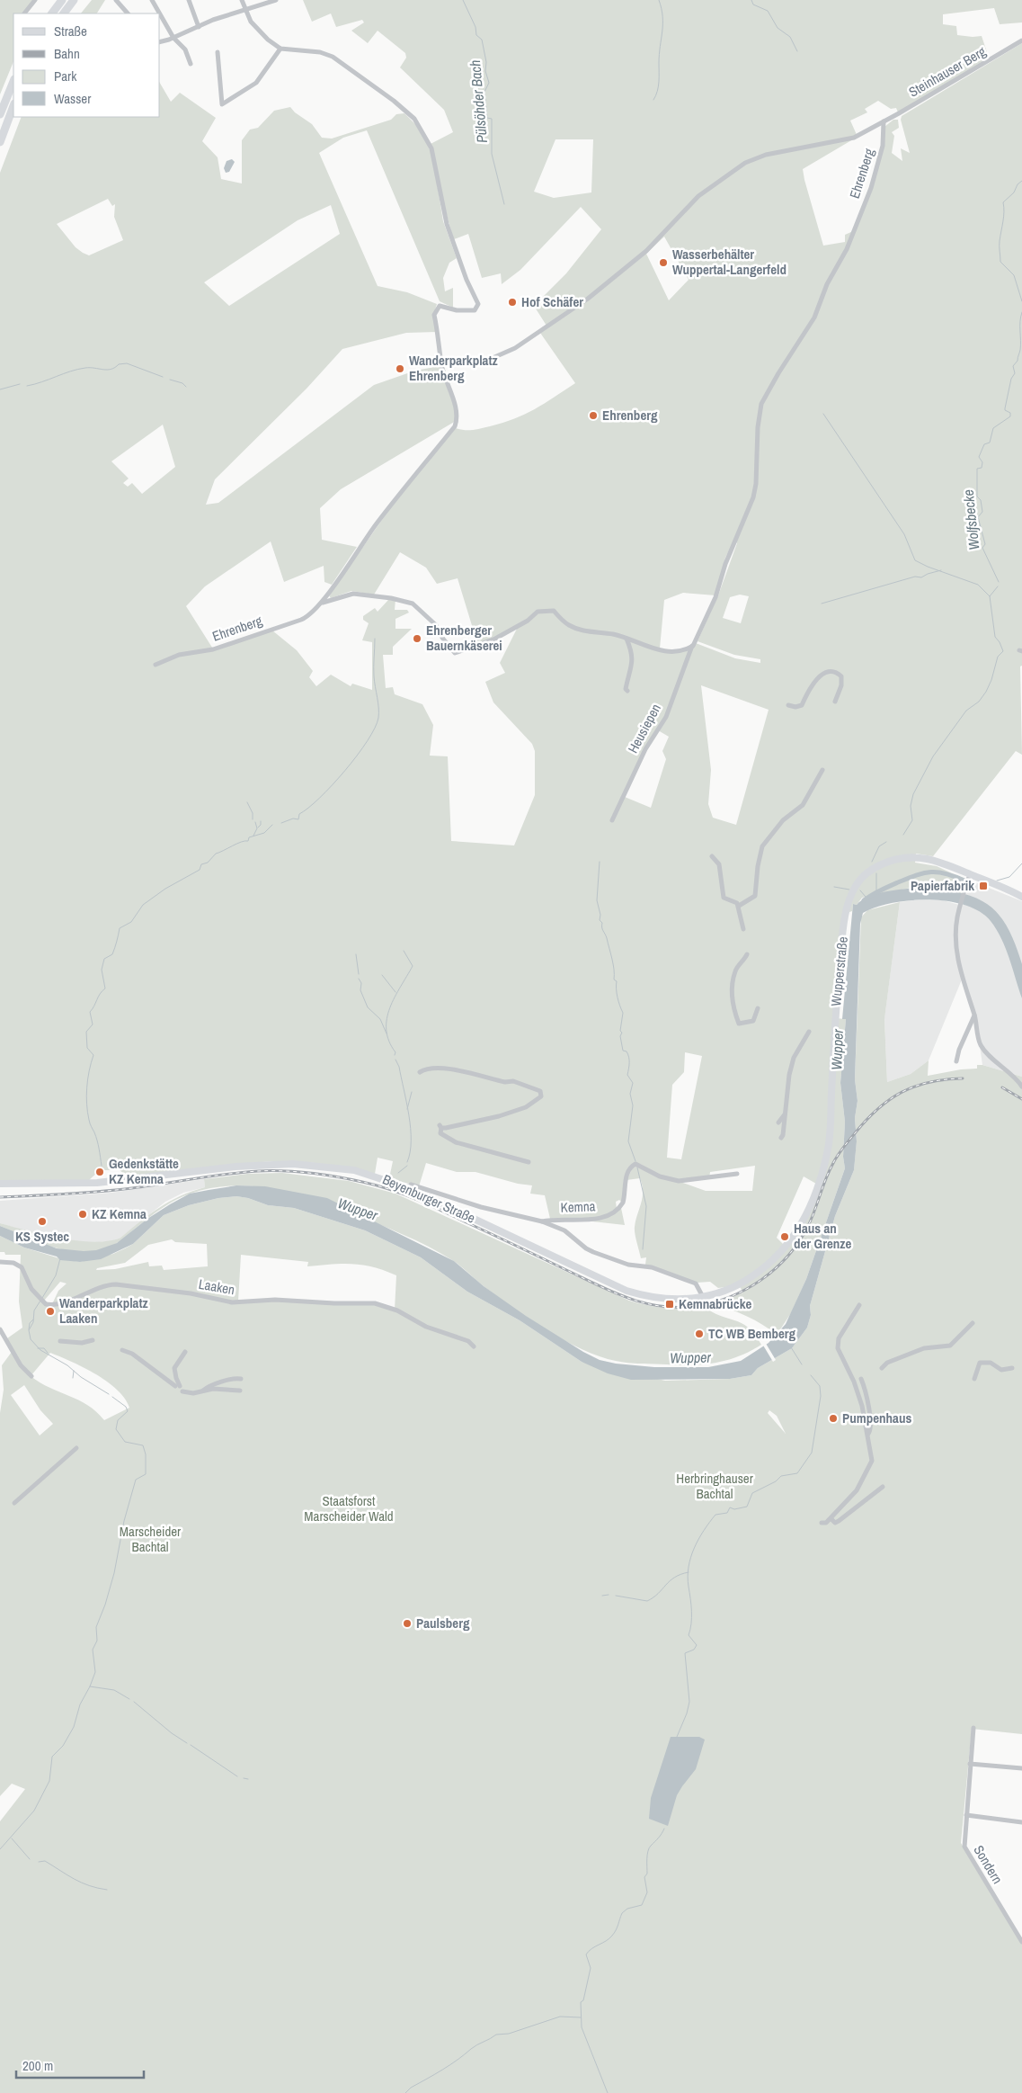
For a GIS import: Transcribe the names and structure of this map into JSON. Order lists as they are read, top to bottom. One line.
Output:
{"streets":{"main road":["Wupperstraße","Beyenburger Straße"],"street":["Steinhauser Berg","Ehrenberg","Heusiepen","Kemna","Laaken","Sondern"]},"crossings":[["Steinhauser Berg","Ehrenberg"],["Ehrenberg","Heusiepen"],["Wupperstraße","Beyenburger Straße"],["Beyenburger Straße","Kemna"]],"water":["Pülsöhder Bach","Wolfsbecke","Wupper"],"parks":["Herbringhauser Bachtal","Staatsforst Marscheider Wald","Marscheider Bachtal"],"places":{"other":["Wasserbehälter Wuppertal-Langerfeld","Hof Schäfer","Wanderparkplatz Ehrenberg","Ehrenberg","Ehrenberger Bauernkäserei","Gedenkstätte KZ Kemna","KZ Kemna","KS Systec","Haus an der Grenze","Wanderparkplatz Laaken","TC WB Bemberg","Pumpenhaus","Paulsberg"],"transit":["Papierfabrik","Kemnabrücke"]},"legend":["Straße","Bahn","Park","Wasser"],"scale_bar":"200 m"}
